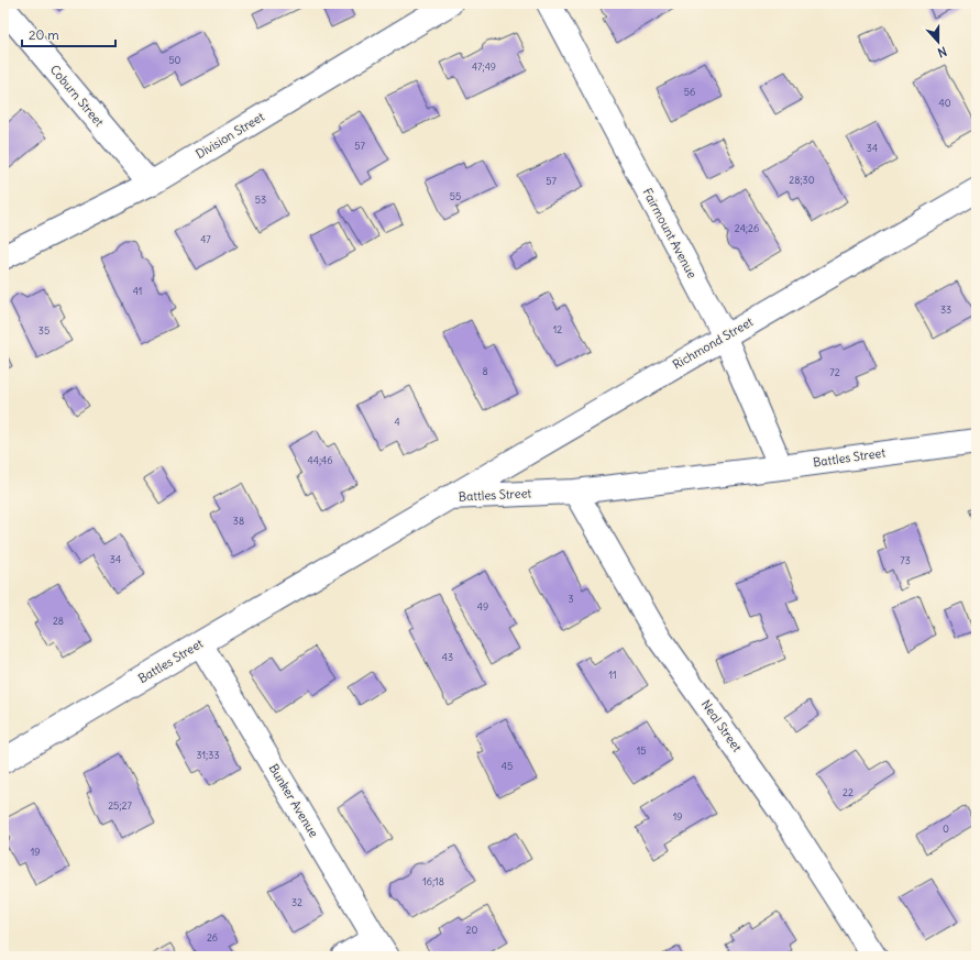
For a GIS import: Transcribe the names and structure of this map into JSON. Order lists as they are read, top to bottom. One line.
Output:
{"streets":{"street":["Coburn Street","Division Street","Fairmount Avenue","Richmond Street","Battles Street","Neal Street","Bunker Avenue"]},"crossings":[["Coburn Street","Division Street"],["Fairmount Avenue","Richmond Street"],["Fairmount Avenue","Battles Street"],["Richmond Street","Battles Street"],["Battles Street","Neal Street"],["Battles Street","Bunker Avenue"]],"house_numbers":["50","47;49","56","40","57","34","28;30","57","55","53","24;26","47","41","33","12","35","8","72","4","44;46","38","34","73","3","49","28","43","11","15","31;33","45","22","25;27","19","0","19","16;18","32","20","26"],"scale_bar":"20 m","north":"bottom"}
